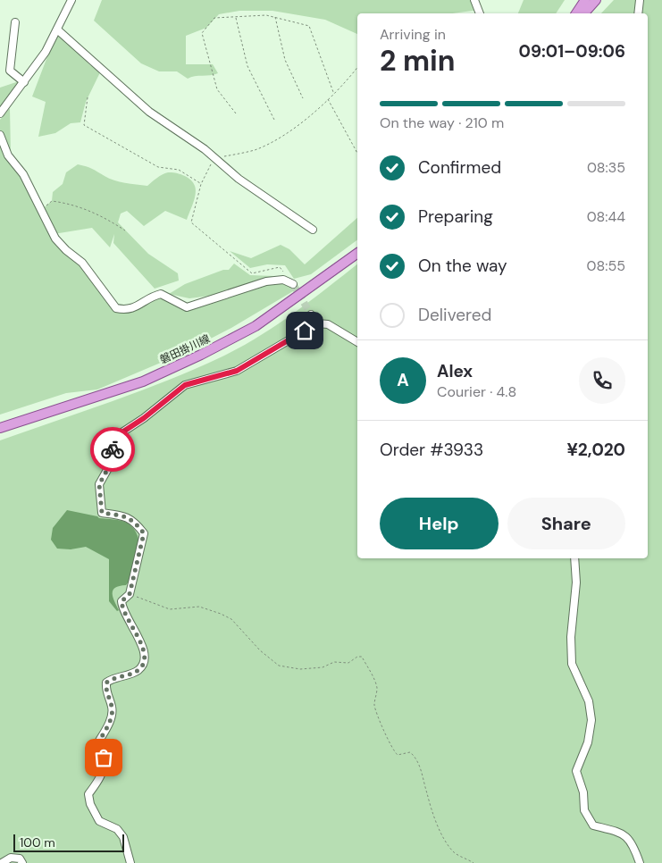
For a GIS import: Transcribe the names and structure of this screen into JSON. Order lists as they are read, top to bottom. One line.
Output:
{"streets":{"main road":["磐田掛川線"]},"scale_bar":"100 m","page":{"heading":["2 min","Arriving in","09:01–09:06"],"panel":["Alex","Courier · 4.8","Order #3933","¥2,020"],"bar":"On the way · 210 m","list":[["Confirmed","08:35"],["Preparing","08:44"],["On the way","08:55"],"Delivered"],"round":"A","buttons":["Help","Share"],"scale":"100 m"}}
